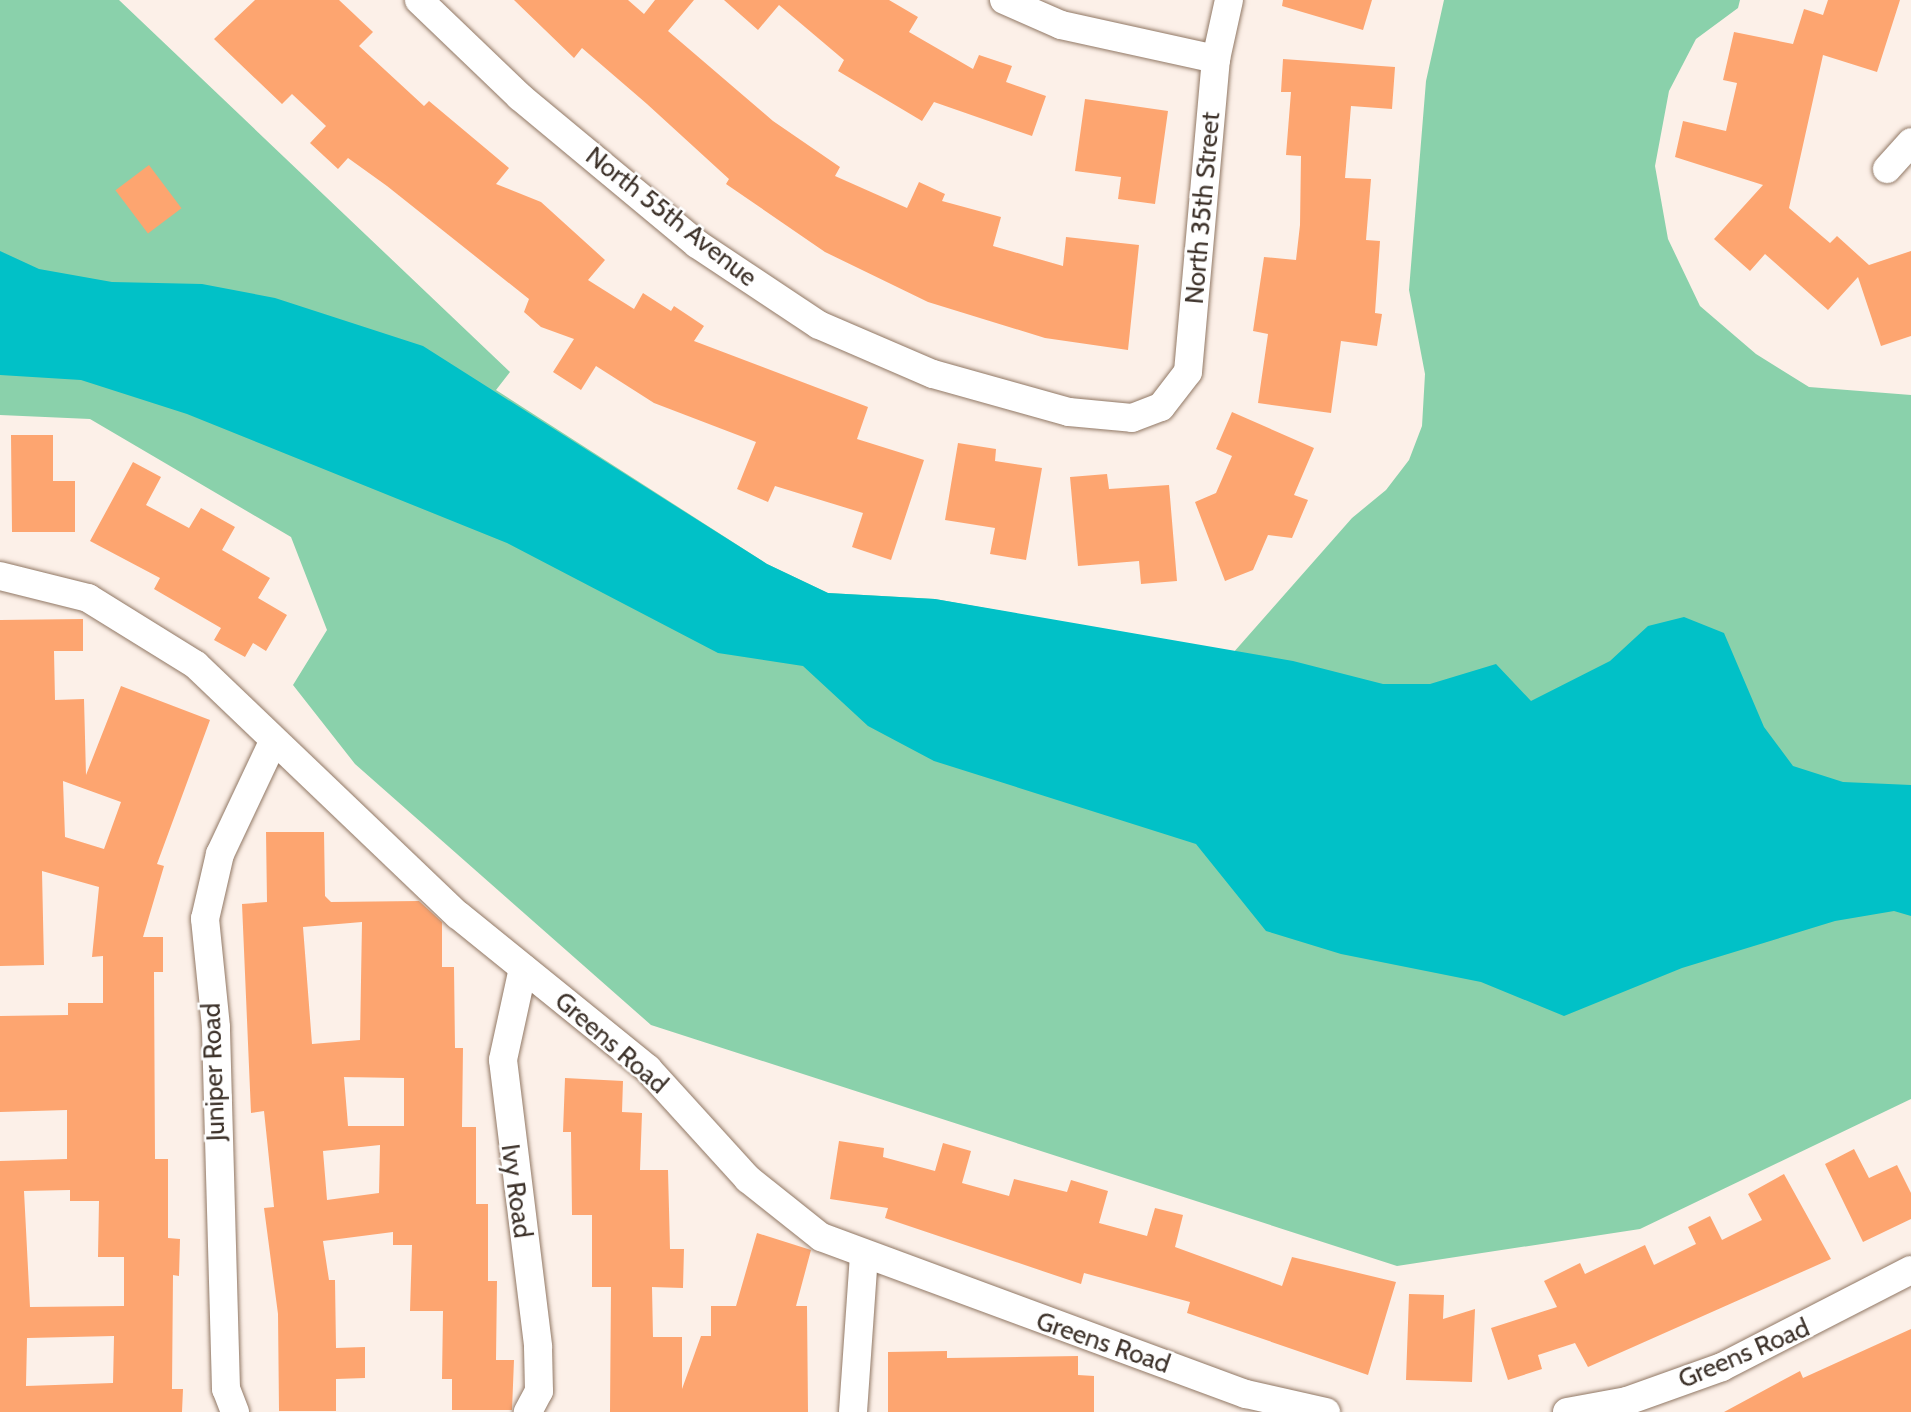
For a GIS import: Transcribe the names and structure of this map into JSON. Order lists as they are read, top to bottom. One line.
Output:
{"streets":{"street":["North 35th Street","North 55th Avenue","Greens Road","Juniper Road","Ivy Road"]},"crossings":[["North 35th Street","North 55th Avenue"],["Greens Road","Juniper Road"],["Greens Road","Ivy Road"]]}
